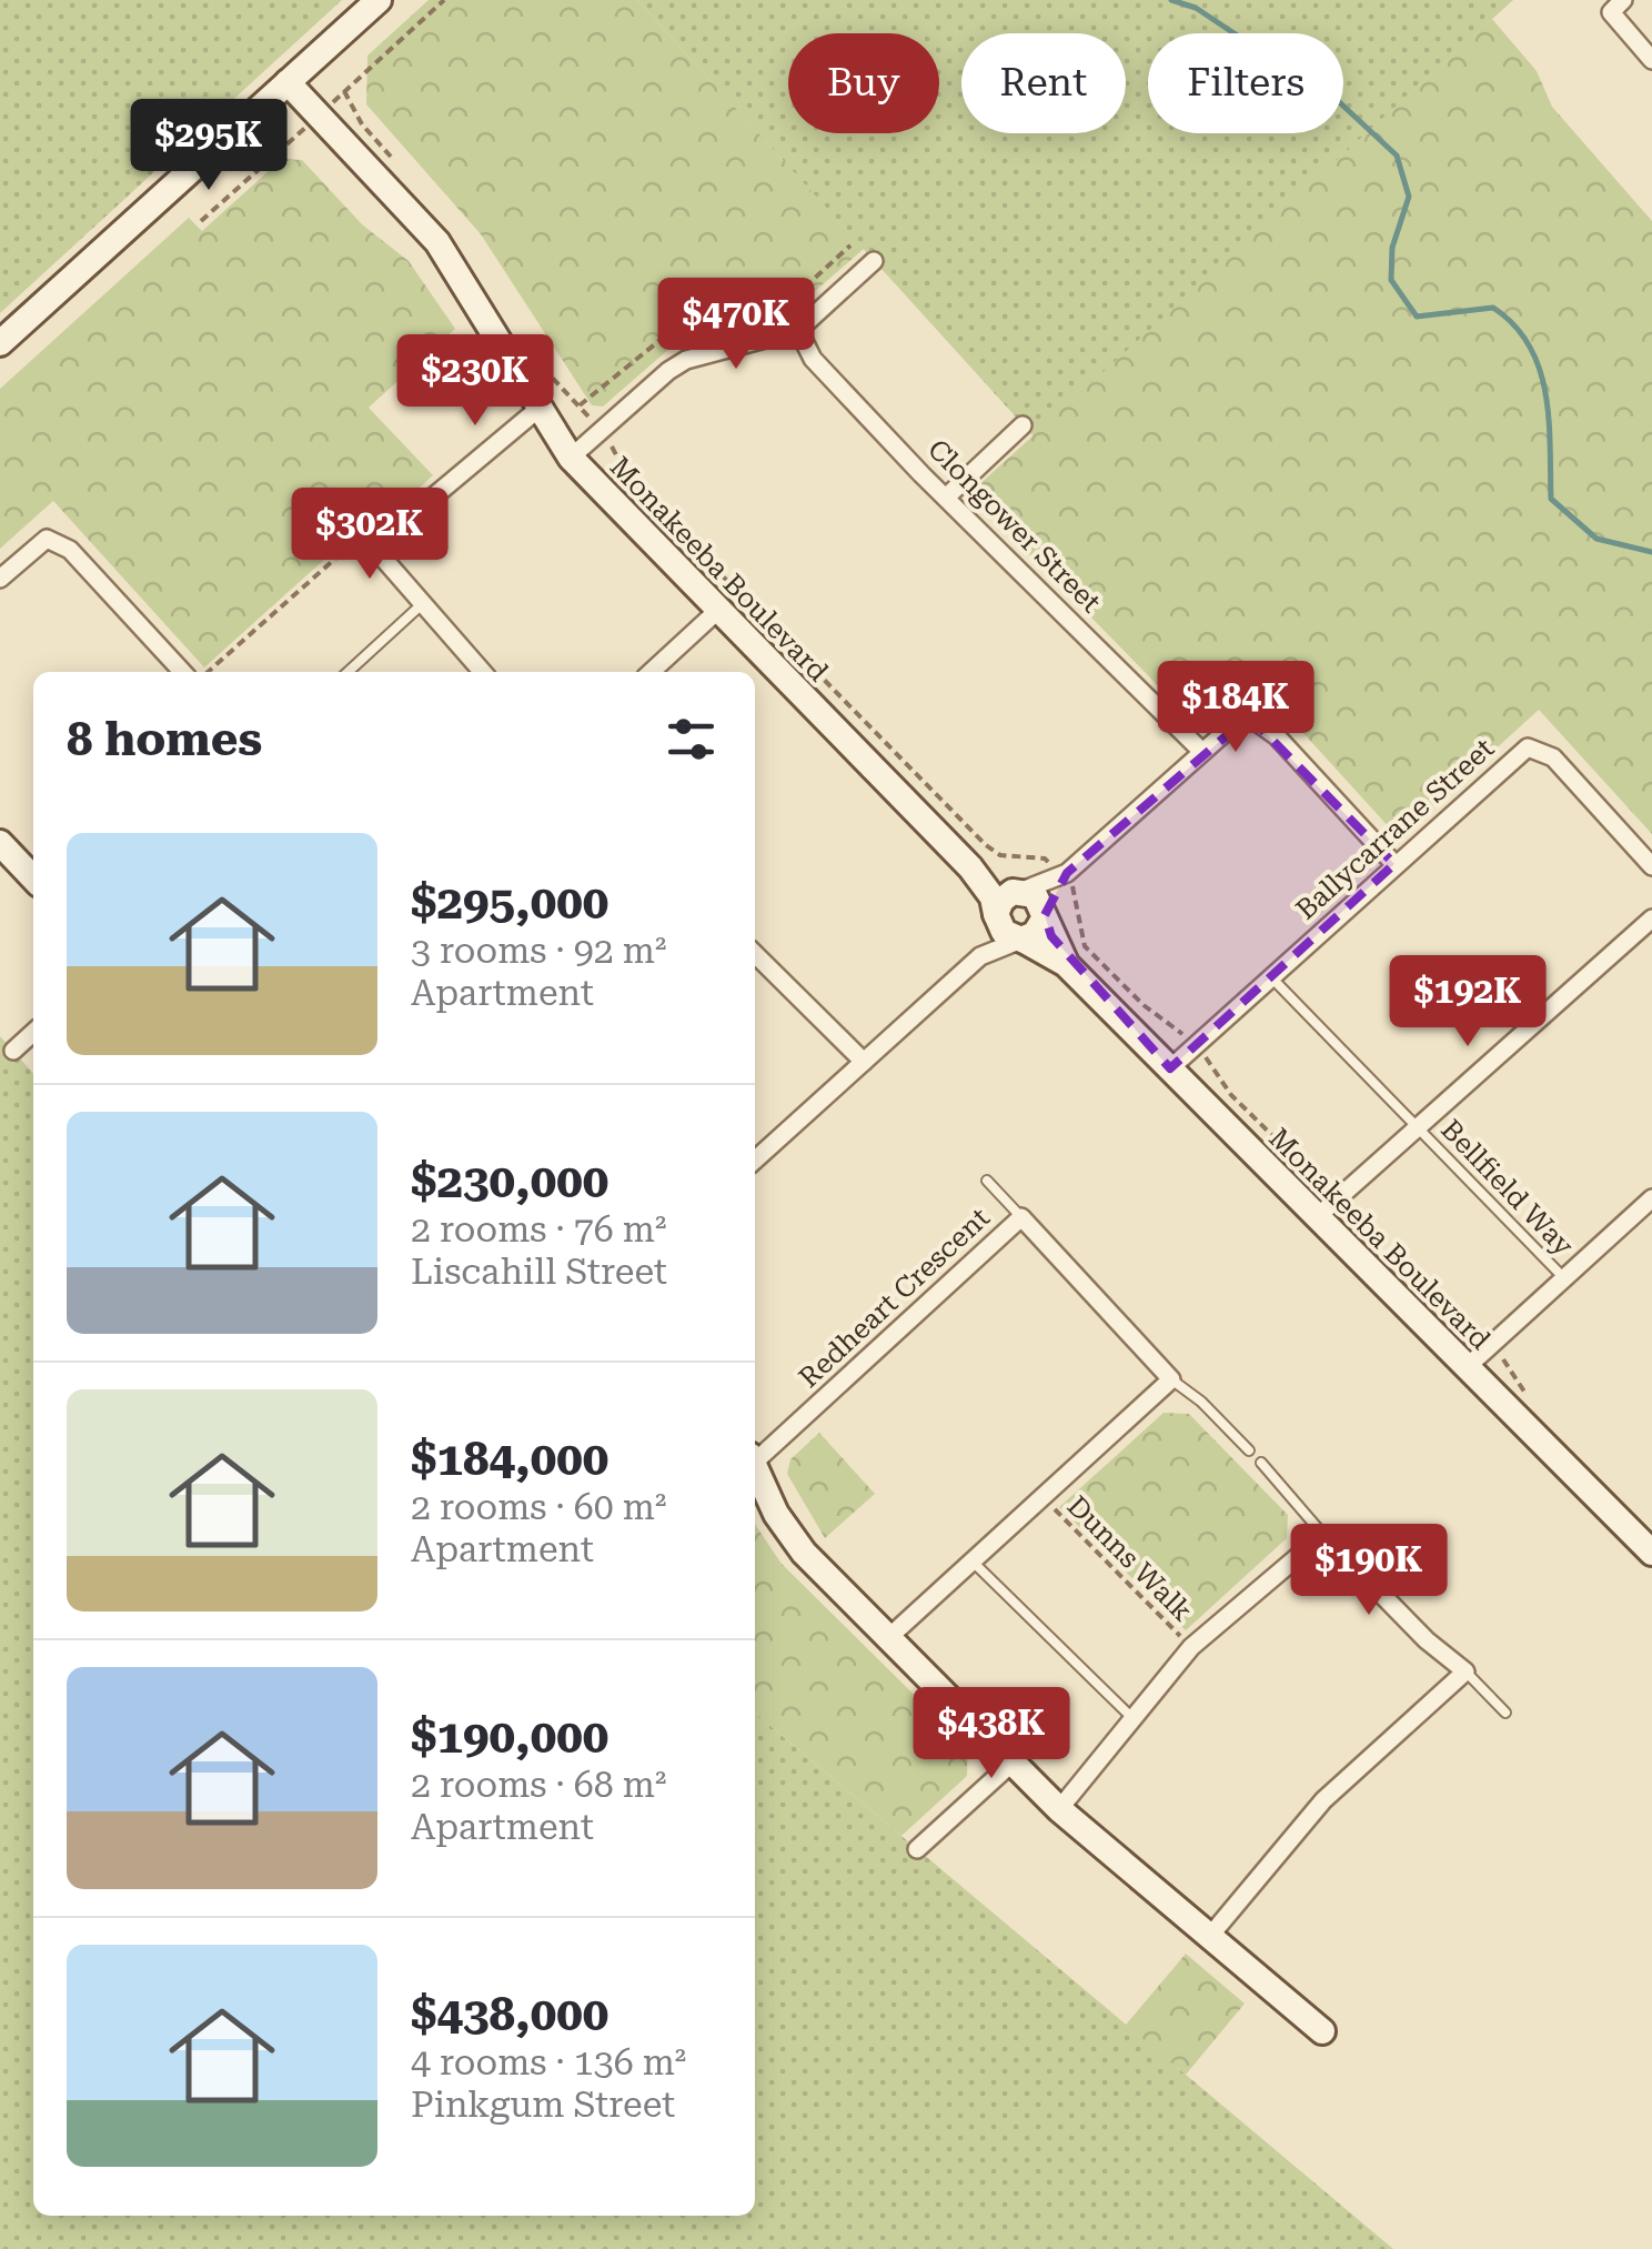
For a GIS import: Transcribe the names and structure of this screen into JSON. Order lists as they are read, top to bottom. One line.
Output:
{"streets":{"street":["Clongower Street","Monakeeba Boulevard","Ballycarrane Street","Redheart Crescent"],"lane":["Bellfield Way"],"path":["Dunns Walk"]},"crossings":[["Monakeeba Boulevard","Ballycarrane Street"],["Ballycarrane Street","Bellfield Way"]],"page":{"chip":["Buy","Rent","Filters"],"price":["$295K","$470K","$230K","$302K","$184K","$192K","$190K","$438K"],"heading":"8 homes","list":[{"name":"$295,000","note":"3 rooms · 92 m² · Apartment"},{"name":"$230,000","note":"2 rooms · 76 m² · Liscahill Street"},{"name":"$184,000","note":"2 rooms · 60 m² · Apartment"},{"name":"$190,000","note":"2 rooms · 68 m² · Apartment"},{"name":"$438,000","note":"4 rooms · 136 m² · Pinkgum Street"}]}}
